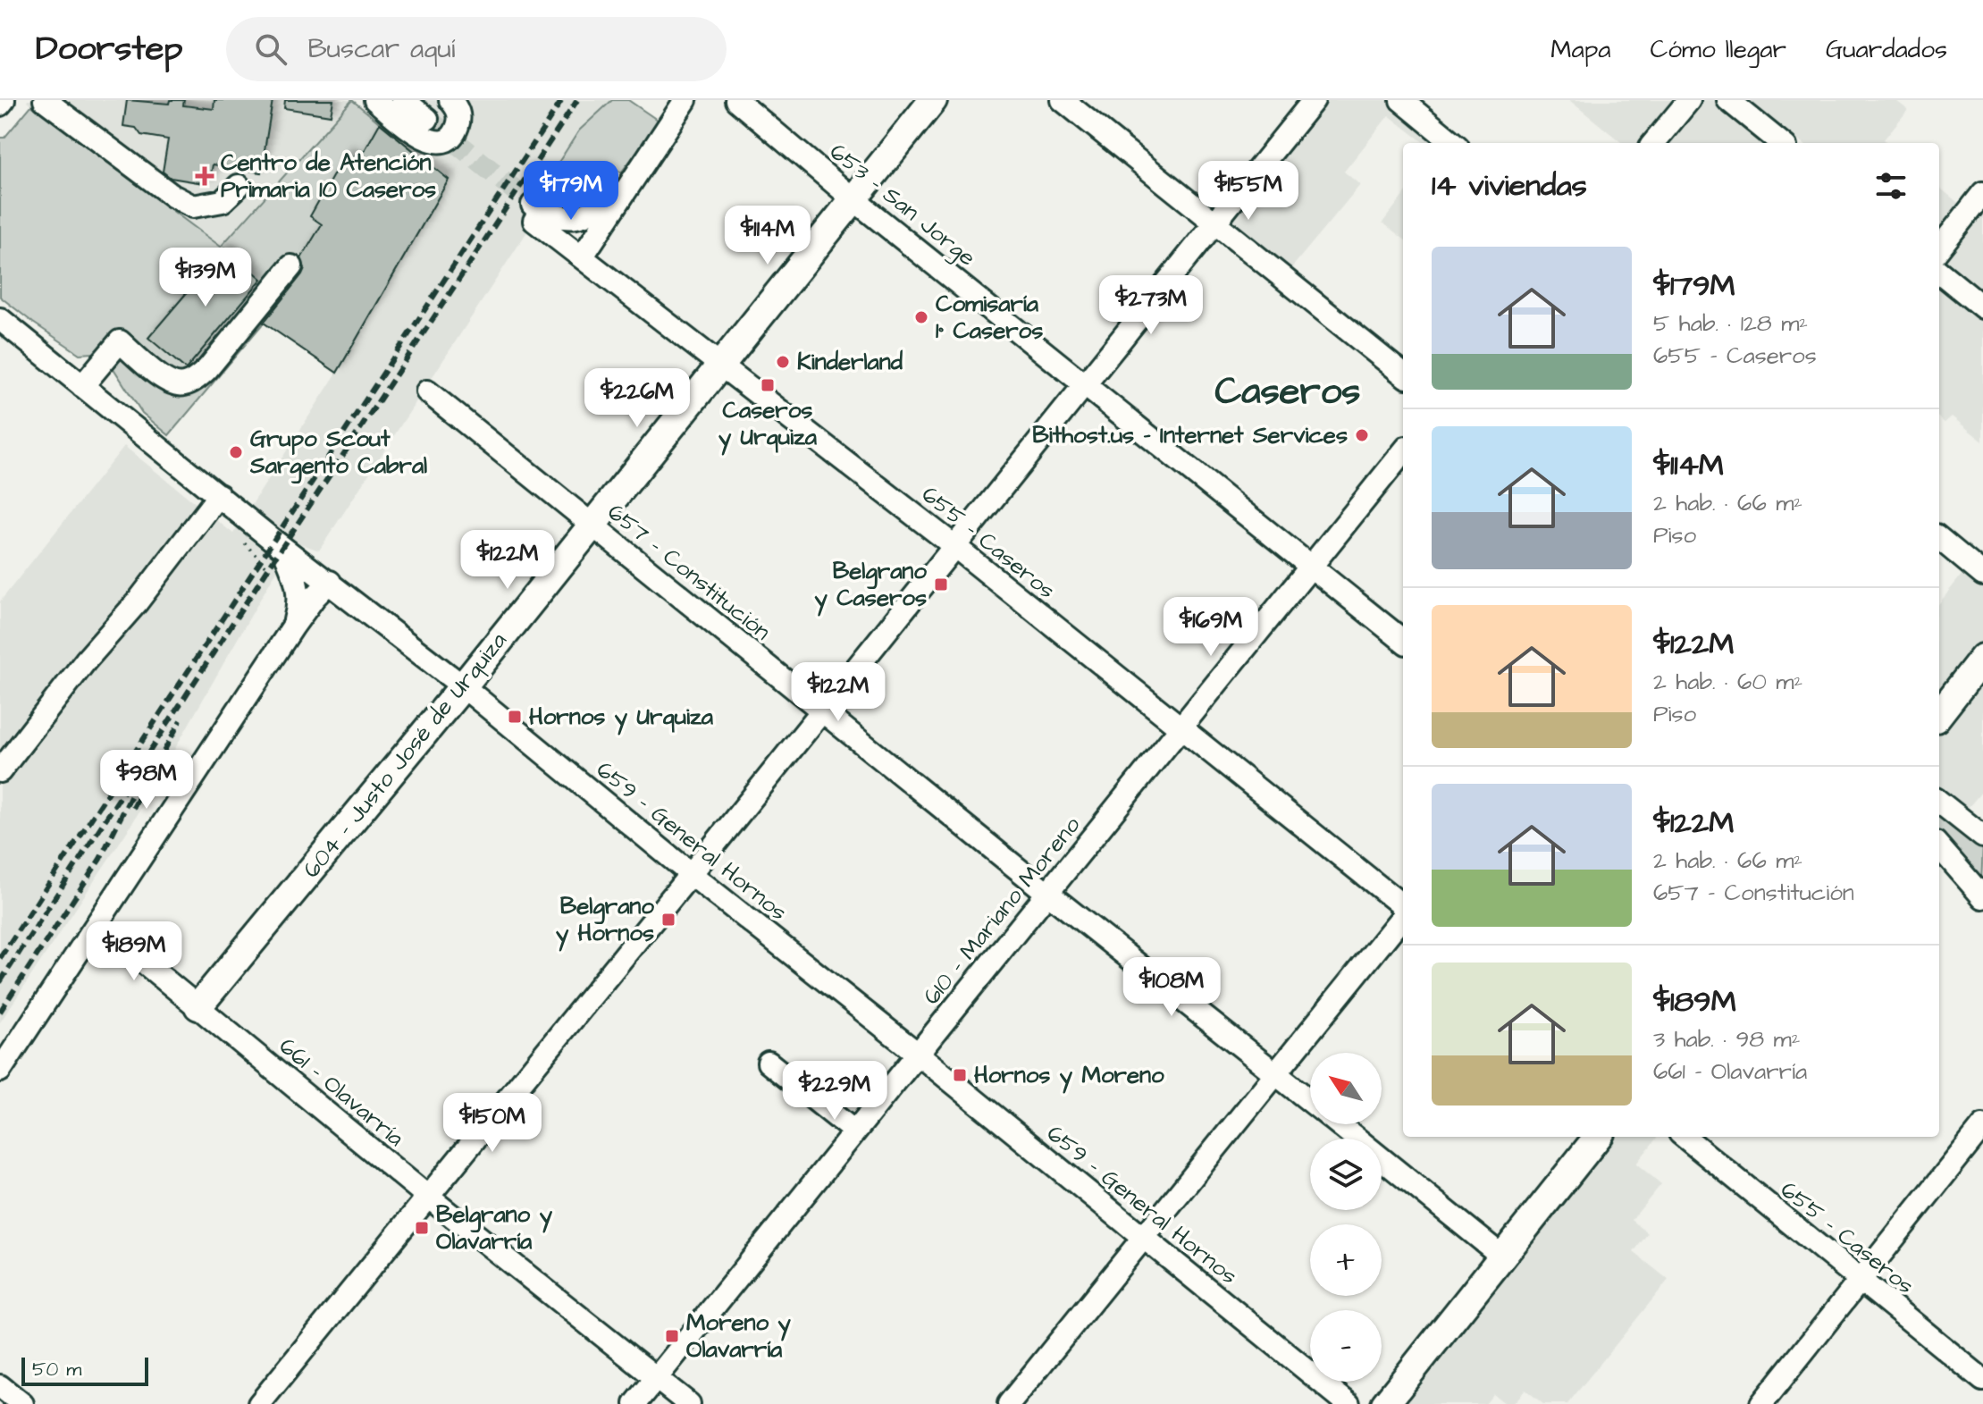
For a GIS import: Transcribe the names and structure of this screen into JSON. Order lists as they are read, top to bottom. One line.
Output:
{"streets":{"main road":["604 - Justo José de Urquiza"],"street":["653 - San Jorge","655 - Caseros","657 - Constitución","659 - General Hornos","610 - Mariano Moreno","661 - Olavarría"]},"crossings":[["653 - San Jorge","604 - Justo José de Urquiza"],["653 - San Jorge","610 - Mariano Moreno"],["655 - Caseros","604 - Justo José de Urquiza"],["655 - Caseros","610 - Mariano Moreno"],["657 - Constitución","604 - Justo José de Urquiza"],["657 - Constitución","610 - Mariano Moreno"],["604 - Justo José de Urquiza","659 - General Hornos"],["604 - Justo José de Urquiza","661 - Olavarría"],["659 - General Hornos","610 - Mariano Moreno"],["610 - Mariano Moreno","661 - Olavarría"]],"districts":["Caseros"],"places":{"health":["Centro de Atención Primaria 10 Caseros"],"other":["Comisaría 1° Caseros","Kinderland","Bithost.us - Internet Services","Grupo Scout Sargento Cabral"],"transit":["Caseros y Urquiza","Belgrano y Caseros","Hornos y Urquiza","Belgrano y Hornos","Hornos y Moreno","Belgrano y Olavarría","Moreno y Olavarría"]},"scale_bar":"50 m","north":"top left","page":{"header":"Doorstep","search":"Buscar aquí","nav":["Mapa","Cómo llegar","Guardados"],"heading":"14 viviendas","price":["$179M","$155M","$114M","$139M","$273M","$226M","$122M","$169M","$122M","$98M","$189M","$108M","$229M","$150M"],"list":[{"name":"$179M","note":"5 hab. · 128 m² · 655 - Caseros"},{"name":"$114M","note":"2 hab. · 66 m² · Piso"},{"name":"$122M","note":"2 hab. · 60 m² · Piso"},{"name":"$122M","note":"2 hab. · 66 m² · 657 - Constitución"},{"name":"$189M","note":"3 hab. · 98 m² · 661 - Olavarría"}],"map_buttons":["+","−"],"scale":"50 m"}}
